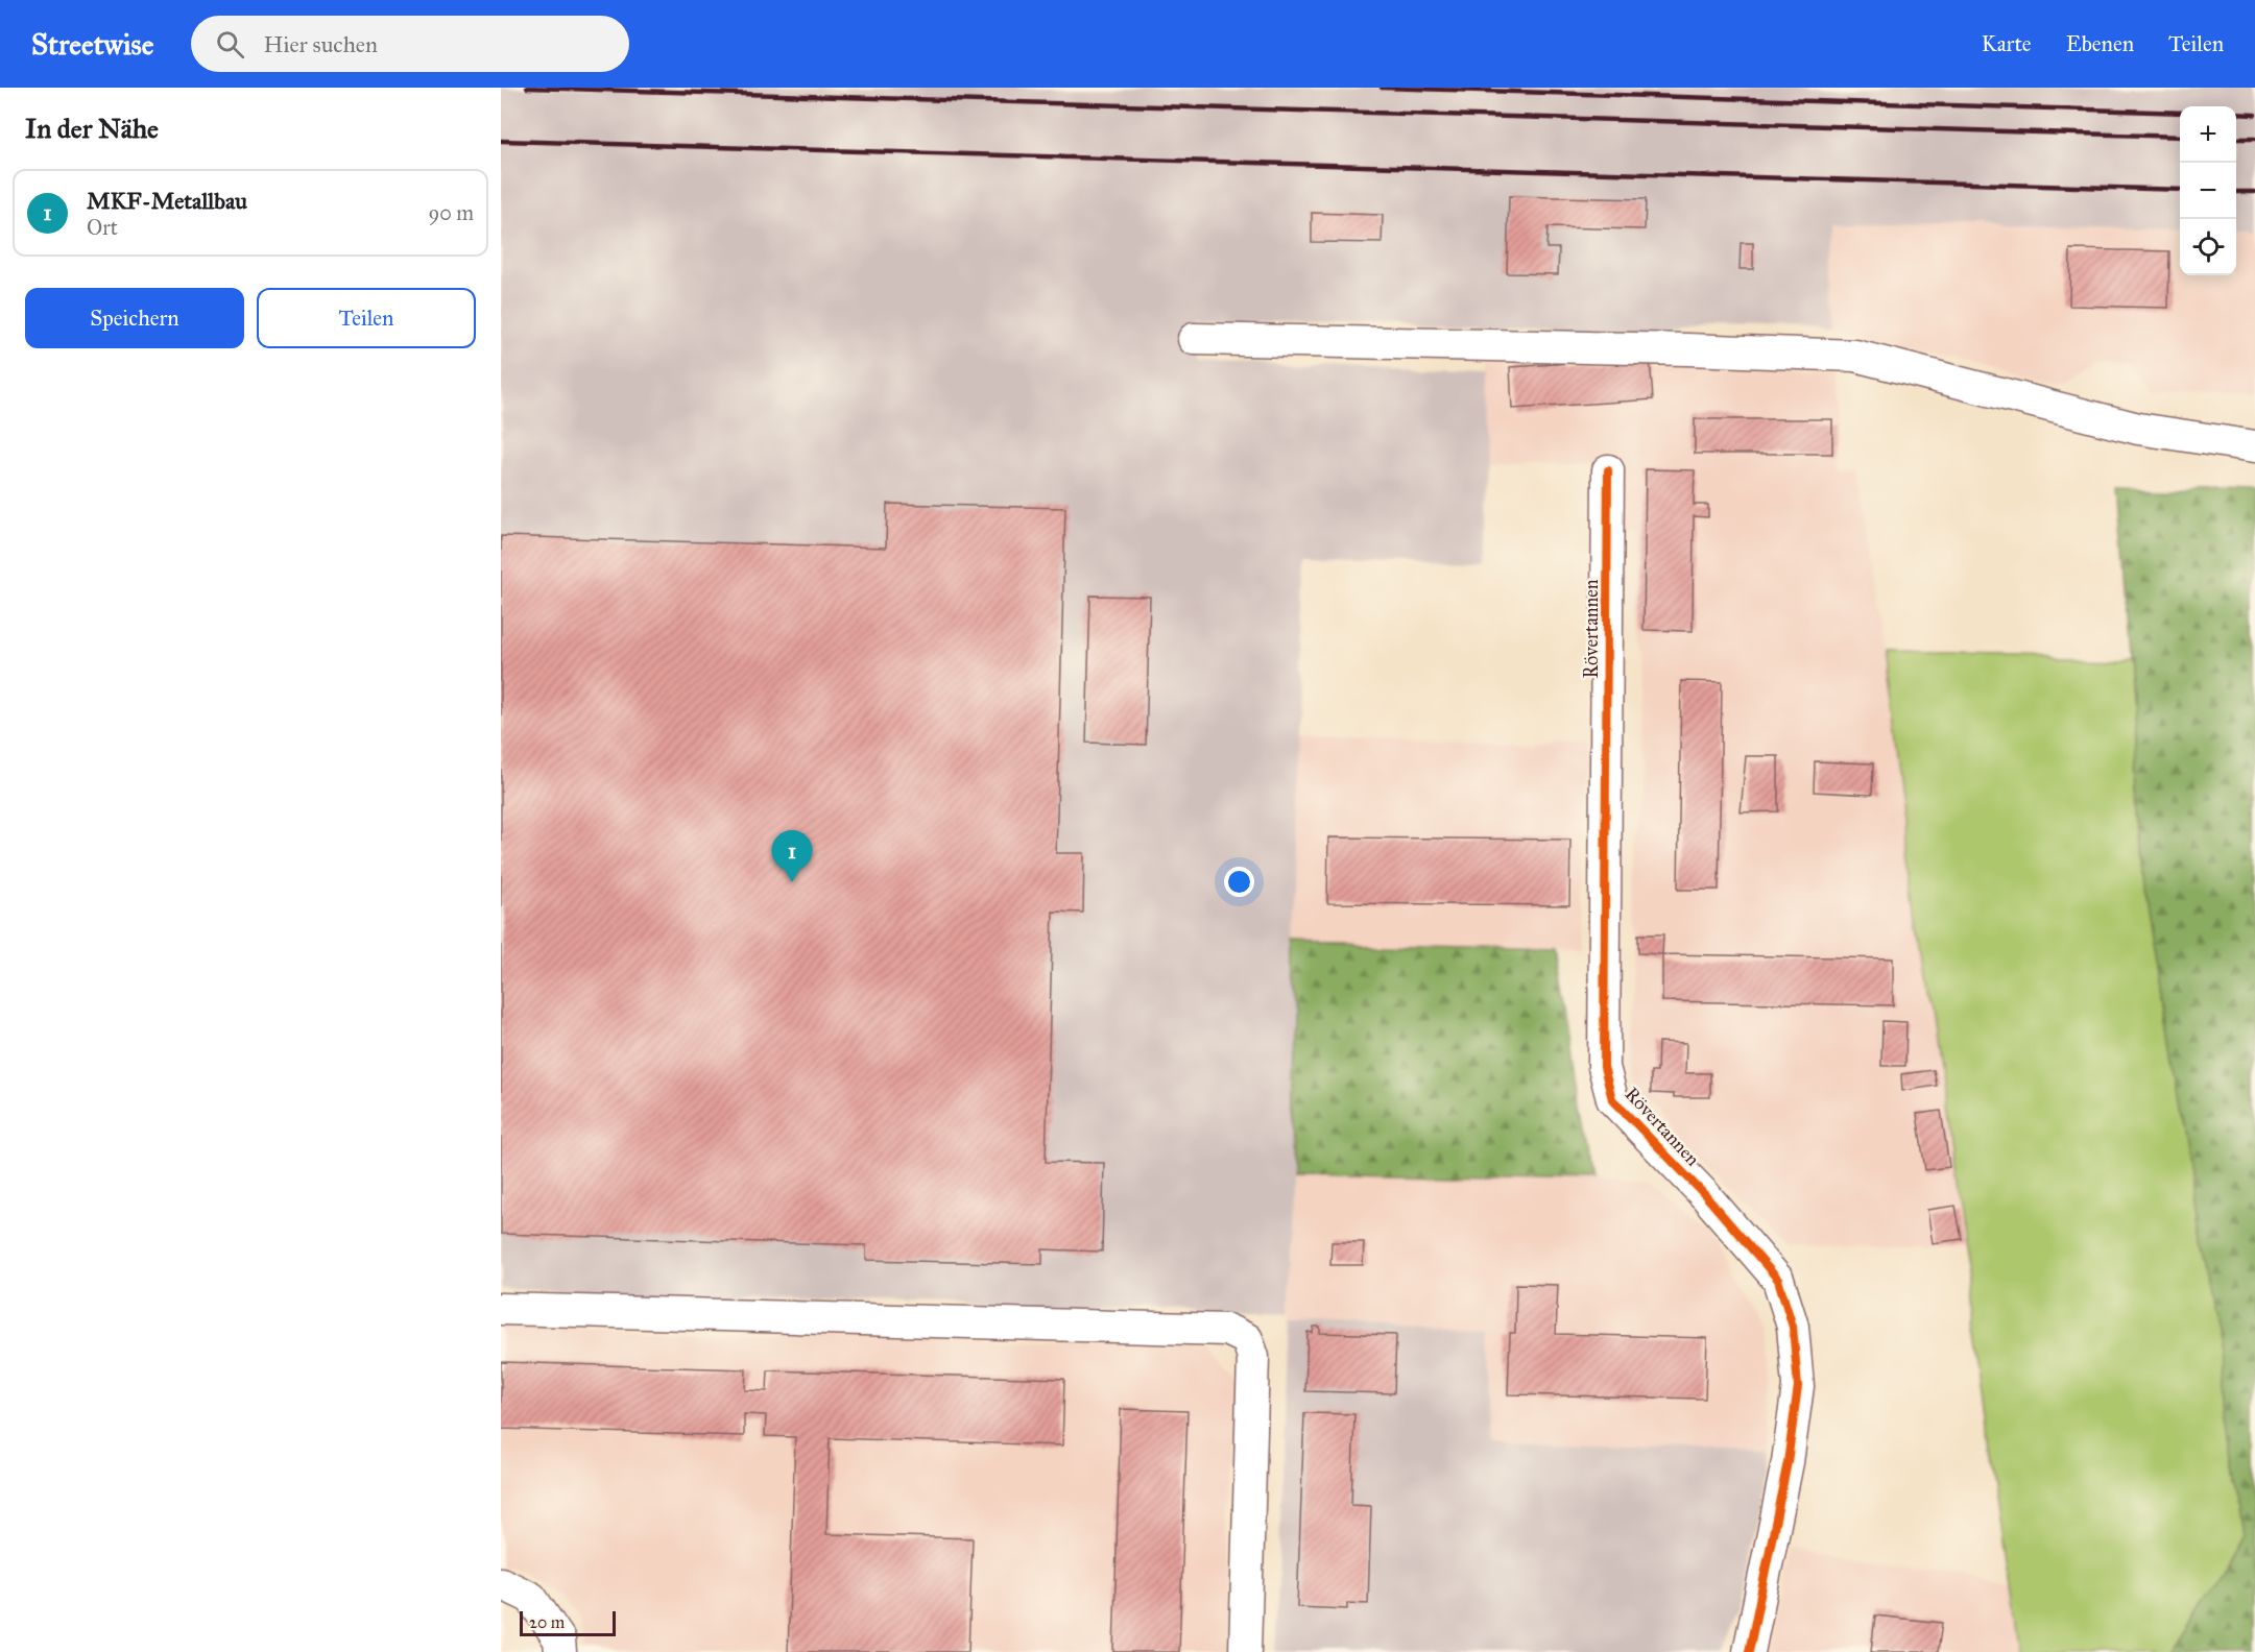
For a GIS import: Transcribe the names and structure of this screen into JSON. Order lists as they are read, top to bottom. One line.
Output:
{"streets":{"street":["Rövertannen"]},"scale_bar":"20 m","page":{"header":"Streetwise","search":"Hier suchen","nav":["Karte","Ebenen","Teilen"],"heading":"In der Nähe","map_buttons":["+","−"],"list":[{"mark":"1","name":"MKF-Metallbau","note":"Ort","value":"90 m"}],"buttons":["Speichern","Teilen"],"pins":"1","scale":"20 m"}}
